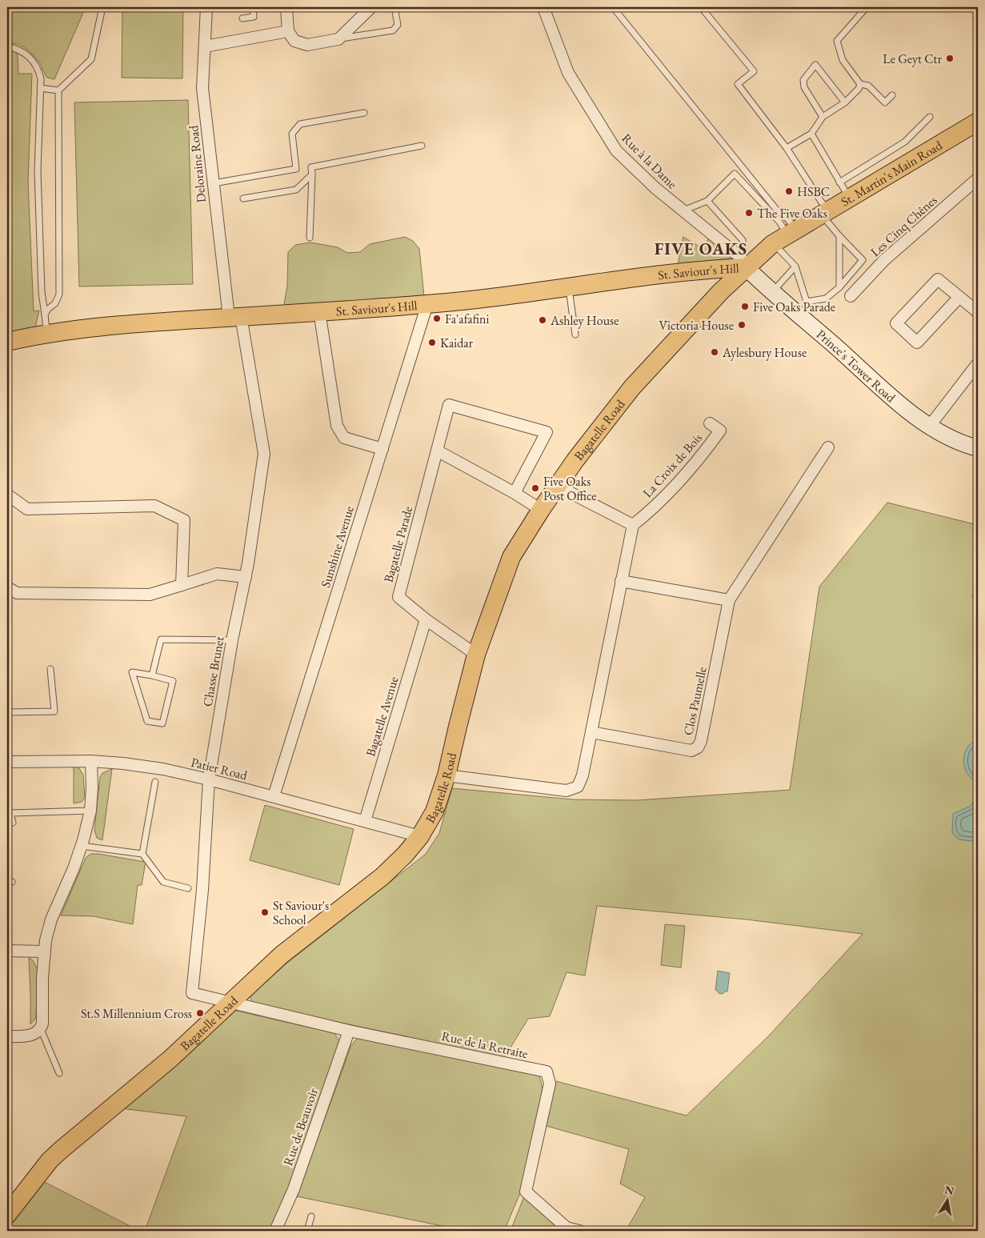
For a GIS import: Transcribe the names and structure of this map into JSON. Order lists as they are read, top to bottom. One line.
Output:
{"streets":{"main road":["St. Martin's Main Road","St. Saviour's Hill","Prince's Tower Road","Bagatelle Road"],"street":["Rue à la Dame","Deloraine Road","Les Cinq Chênes","La Croix de Bois","Bagatelle Parade","Sunshine Avenue","Chasse Brunet","Clos Paumelle","Bagatelle Avenue","Patier Road","Rue de la Retraite","Rue de Beauvoir"]},"crossings":[["Rue à la Dame","St. Martin's Main Road"],["Rue à la Dame","St. Saviour's Hill"],["Rue à la Dame","Prince's Tower Road"],["Rue à la Dame","Bagatelle Road"],["Deloraine Road","St. Saviour's Hill"],["Deloraine Road","Chasse Brunet"],["St. Martin's Main Road","St. Saviour's Hill"],["St. Martin's Main Road","Prince's Tower Road"],["St. Martin's Main Road","Bagatelle Road"],["St. Saviour's Hill","Prince's Tower Road"],["St. Saviour's Hill","Bagatelle Road"],["St. Saviour's Hill","Sunshine Avenue"],["St. Saviour's Hill","Chasse Brunet"],["Prince's Tower Road","Bagatelle Road"],["Bagatelle Road","Bagatelle Parade"],["Bagatelle Road","Chasse Brunet"],["Bagatelle Road","Patier Road"],["Bagatelle Road","Rue de la Retraite"],["Bagatelle Parade","Bagatelle Avenue"],["Sunshine Avenue","Patier Road"],["Chasse Brunet","Patier Road"],["Chasse Brunet","Rue de la Retraite"],["Bagatelle Avenue","Patier Road"],["Rue de la Retraite","Rue de Beauvoir"]],"districts":["FIVE OAKS"],"places":["Le Geyt Ctr","HSBC","The Five Oaks","Five Oaks Parade","Fa'afafini","Ashley House","Victoria House","Kaidar","Aylesbury House","Five Oaks Post Office","St Saviour's School","St.S Millennium Cross"],"north":"top"}
